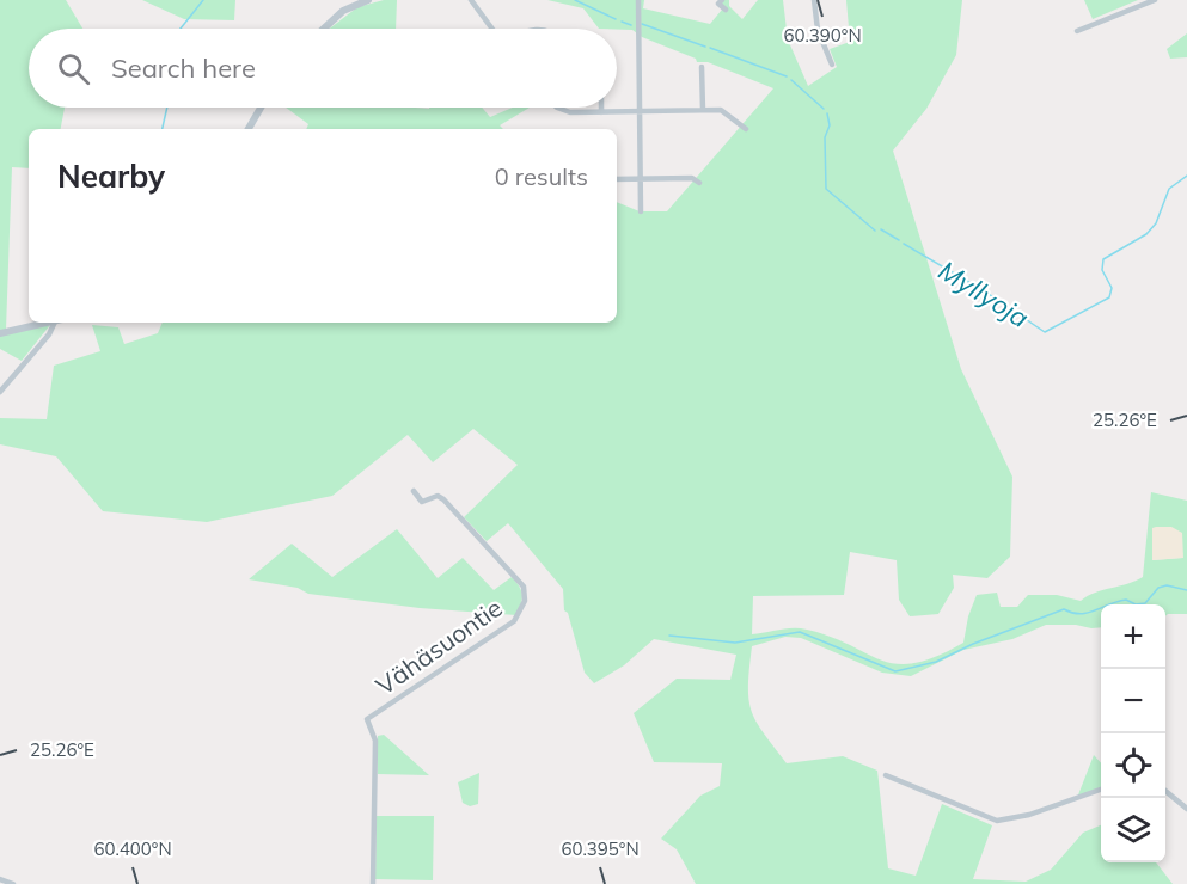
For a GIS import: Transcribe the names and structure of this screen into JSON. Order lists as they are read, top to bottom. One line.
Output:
{"streets":{"street":["Vähäsuontie"]},"water":["Myllyoja"],"page":{"search":"Search here","heading":["Nearby","0 results"],"map_buttons":["+","−"]},"coordinates":["60.390°N","25.26°E","60.400°N","60.395°N"]}
